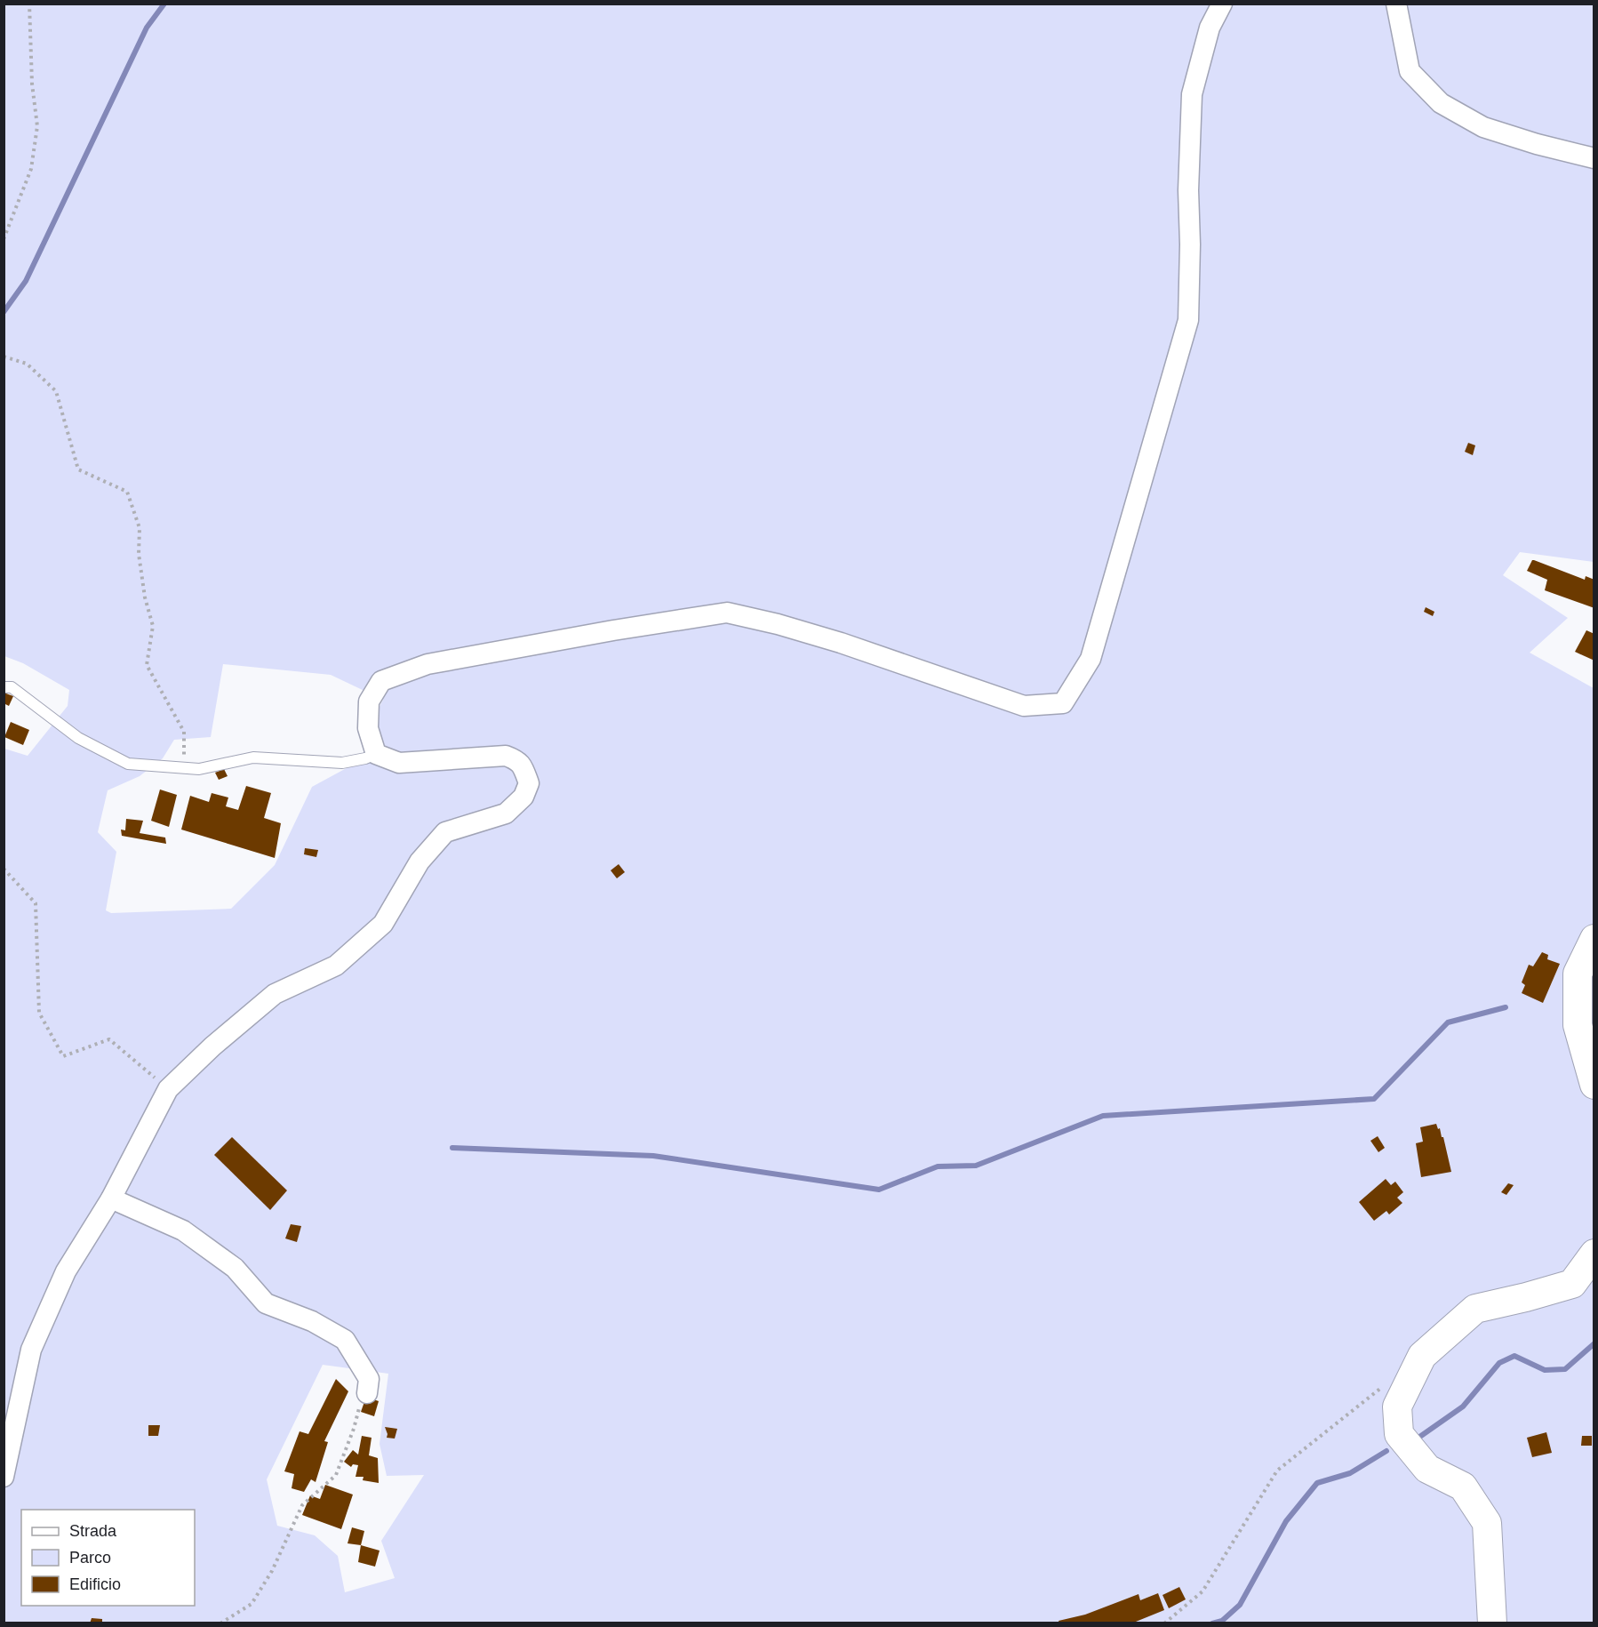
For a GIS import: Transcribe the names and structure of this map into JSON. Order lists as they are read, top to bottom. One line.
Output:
{"legend":["Strada","Parco","Edificio"]}
